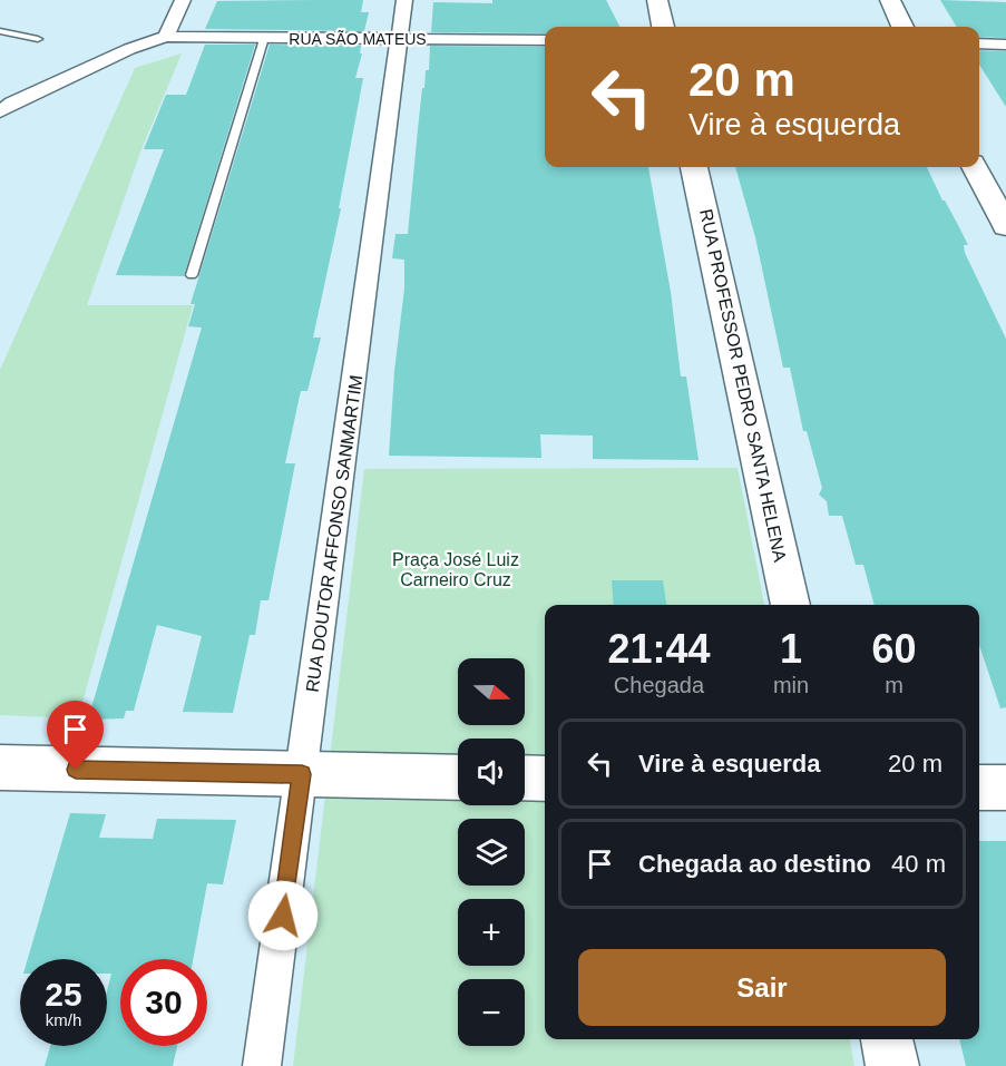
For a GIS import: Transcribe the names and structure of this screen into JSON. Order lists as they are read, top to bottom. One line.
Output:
{"streets":{"street":["RUA SÃO MATEUS","RUA PROFESSOR PEDRO SANTA HELENA","RUA DOUTOR AFFONSO SANMARTIM"]},"crossings":[["RUA SÃO MATEUS","RUA DOUTOR AFFONSO SANMARTIM"]],"parks":["Praça José Luiz Carneiro Cruz"],"north":"right","page":{"turn":["20 m","Vire à esquerda"],"eta":["21:44","Chegada","1","min","60","m"],"map_buttons":["+","−"],"list":[{"name":"Vire à esquerda","value":"20 m"},{"name":"Chegada ao destino","value":"40 m"}],"buttons":"Sair","speed":"25 km/h","limit":"30"}}
